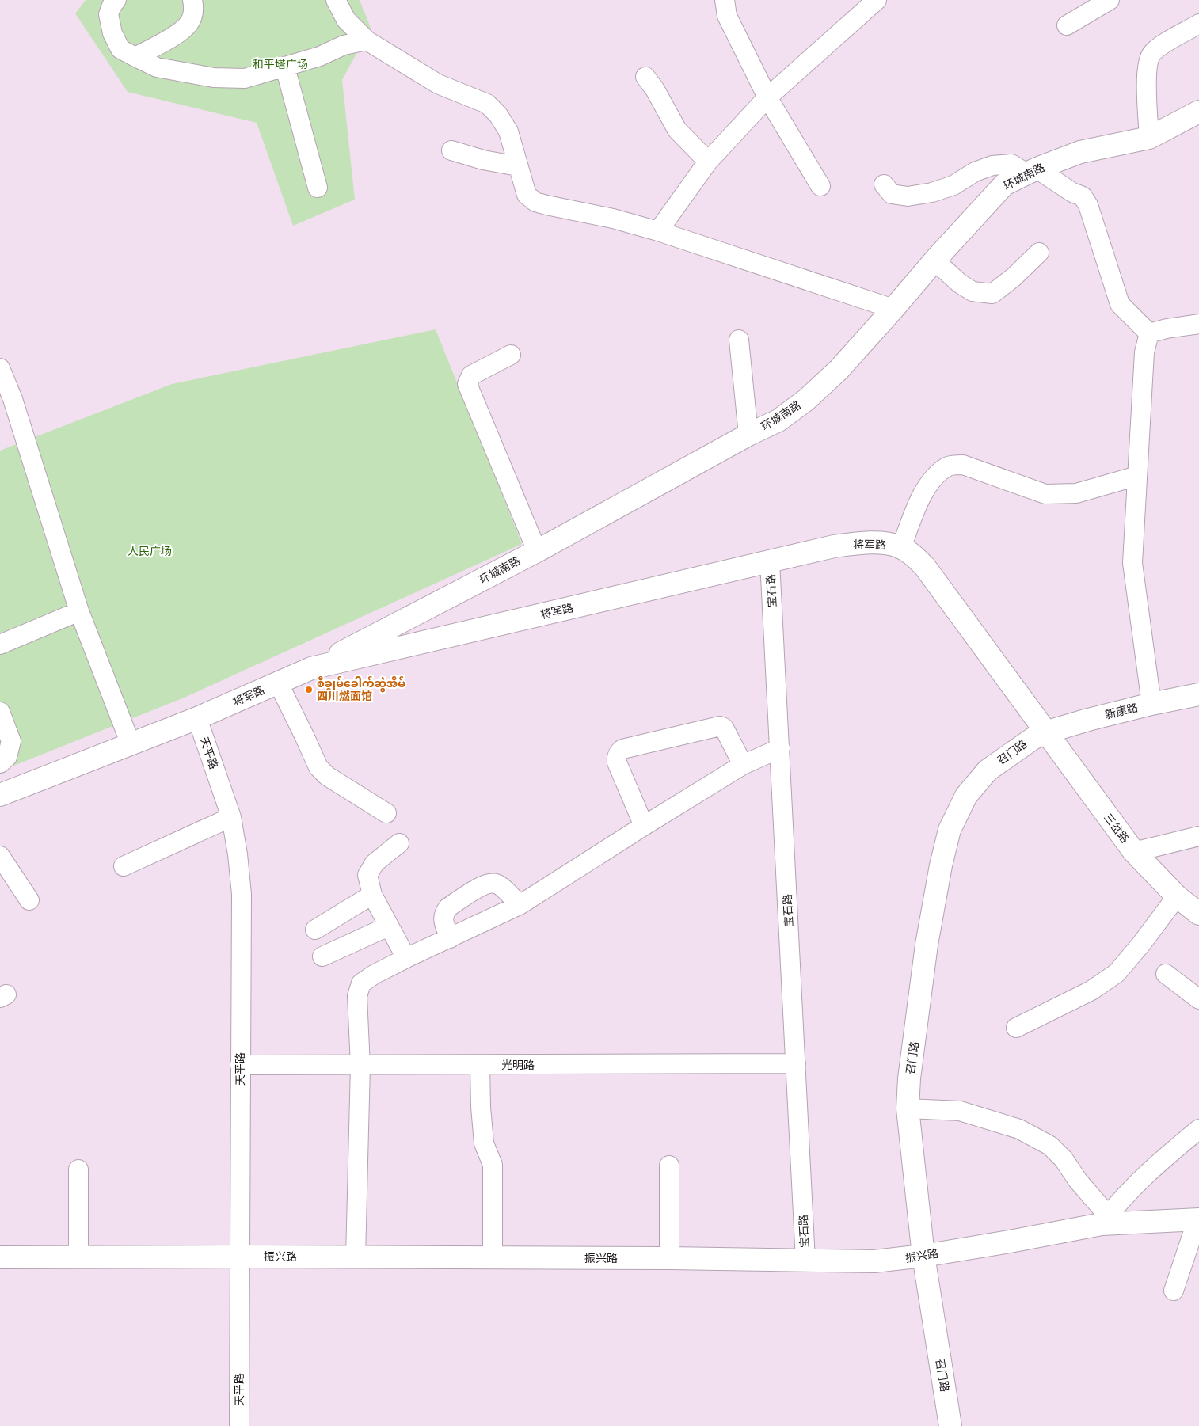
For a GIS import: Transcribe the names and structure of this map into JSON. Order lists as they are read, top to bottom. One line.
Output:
{"streets":{"main road":["环城南路","将军路","新康路","召门路","三岔路","振兴路"],"street":["宝石路","天平路","光明路"]},"crossings":[["环城南路","将军路"],["将军路","宝石路"],["将军路","新康路"],["将军路","召门路"],["将军路","天平路"],["将军路","三岔路"],["宝石路","光明路"],["宝石路","振兴路"],["新康路","召门路"],["新康路","三岔路"],["召门路","三岔路"],["召门路","振兴路"],["天平路","光明路"],["天平路","振兴路"]],"parks":["和平塔广场","人民广场"],"places":["စီချွမ်ခေါက်ဆွဲအိမ် 四川燃面馆"]}
